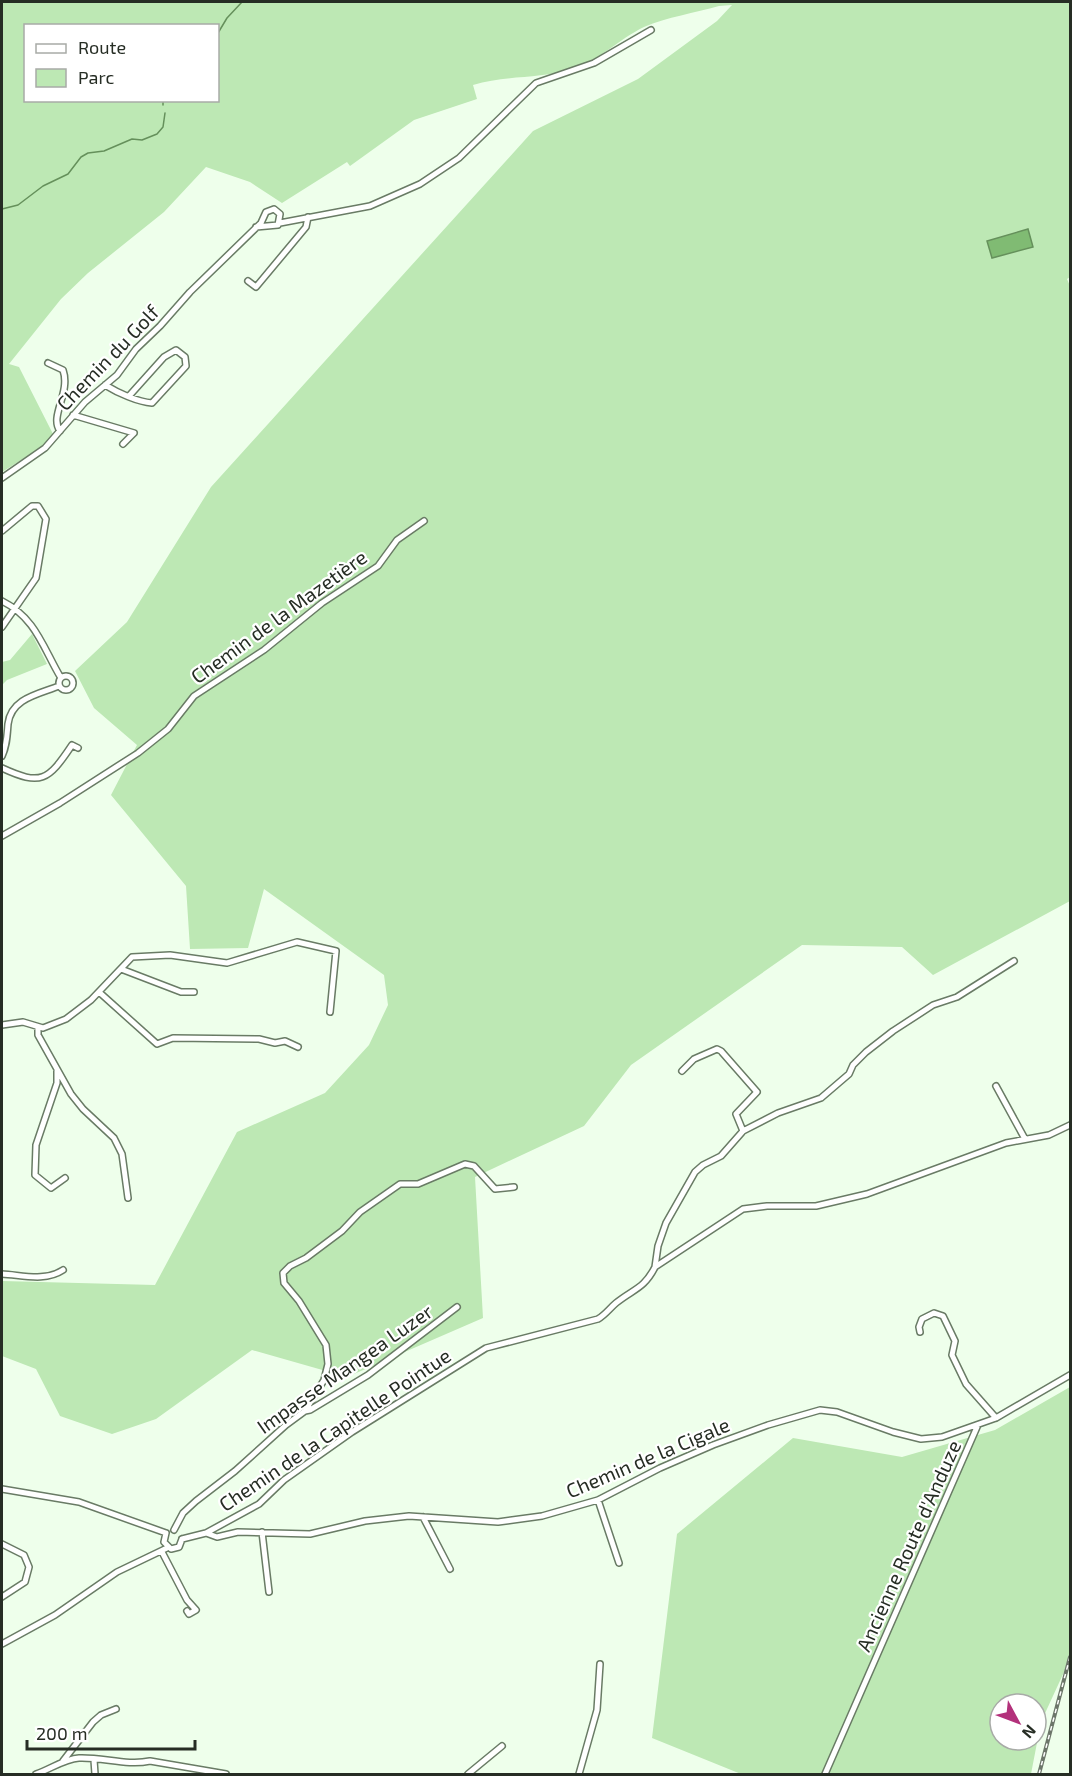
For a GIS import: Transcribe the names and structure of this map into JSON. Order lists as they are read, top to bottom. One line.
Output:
{"streets":{"street":["Chemin du Golf","Chemin de la Mazetière","Impasse Mangea Luzer","Chemin de la Capitelle Pointue","Chemin de la Cigale","Ancienne Route d'Anduze"]},"crossings":[["Chemin de la Capitelle Pointue","Chemin de la Cigale"],["Chemin de la Cigale","Ancienne Route d'Anduze"]],"legend":["Route","Parc"],"scale_bar":"200 m","north":"bottom right"}
